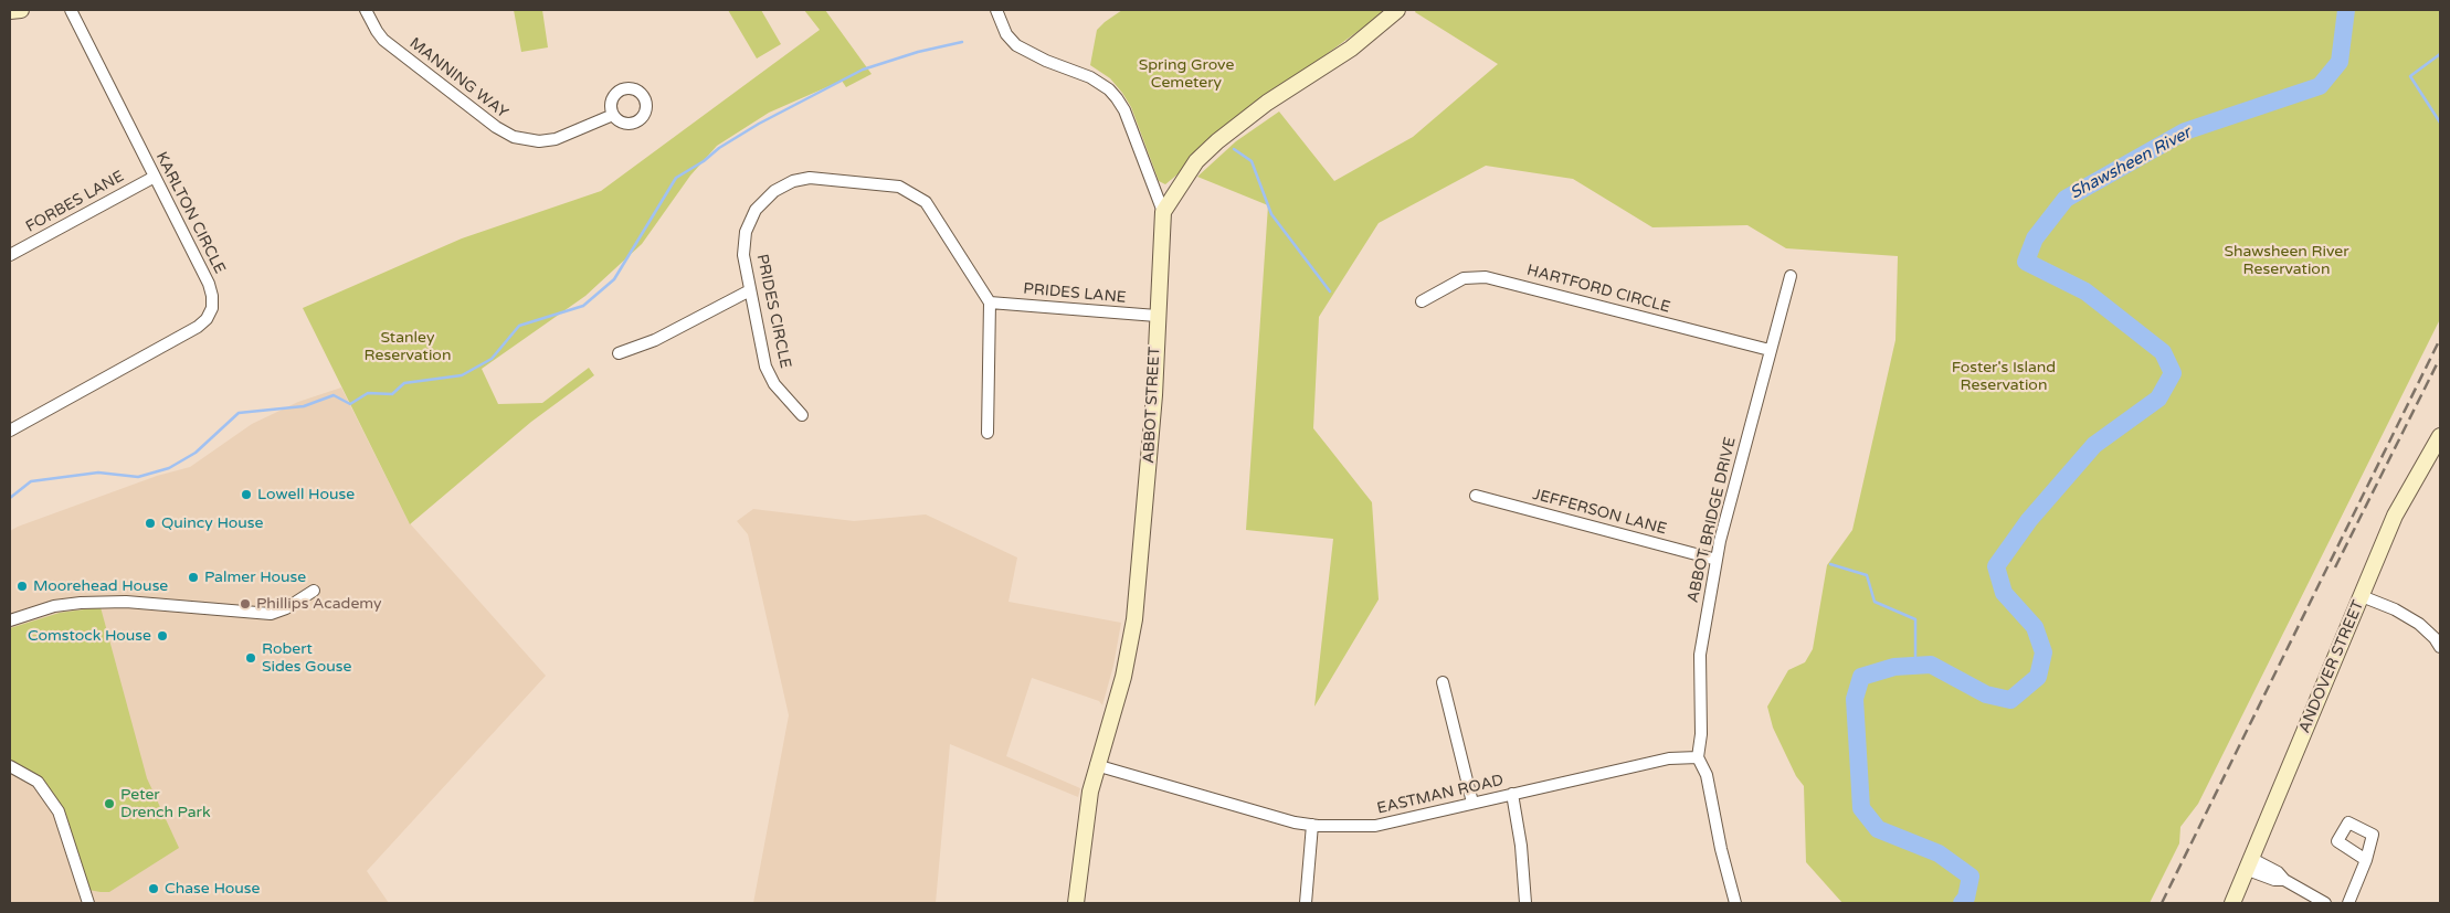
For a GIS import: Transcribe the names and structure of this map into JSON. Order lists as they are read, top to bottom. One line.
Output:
{"streets":{"street":["MANNING WAY","FORBES LANE","KARLTON CIRCLE","HARTFORD CIRCLE","PRIDES LANE","PRIDES CIRCLE","ABBOT STREET","JEFFERSON LANE","ABBOT BRIDGE DRIVE","ANDOVER STREET","EASTMAN ROAD"]},"crossings":[["FORBES LANE","KARLTON CIRCLE"],["HARTFORD CIRCLE","ABBOT BRIDGE DRIVE"],["PRIDES LANE","PRIDES CIRCLE"],["PRIDES LANE","ABBOT STREET"],["ABBOT STREET","EASTMAN ROAD"],["JEFFERSON LANE","ABBOT BRIDGE DRIVE"],["ABBOT BRIDGE DRIVE","EASTMAN ROAD"]],"water":["Shawsheen River"],"parks":["Spring Grove Cemetery","Shawsheen River Reservation","Stanley Reservation","Foster's Island Reservation"],"places":["Lowell House","Quincy House","Palmer House","Moorehead House","Phillips Academy","Comstock House","Robert Sides Gouse","Peter Drench Park","Chase House"]}
